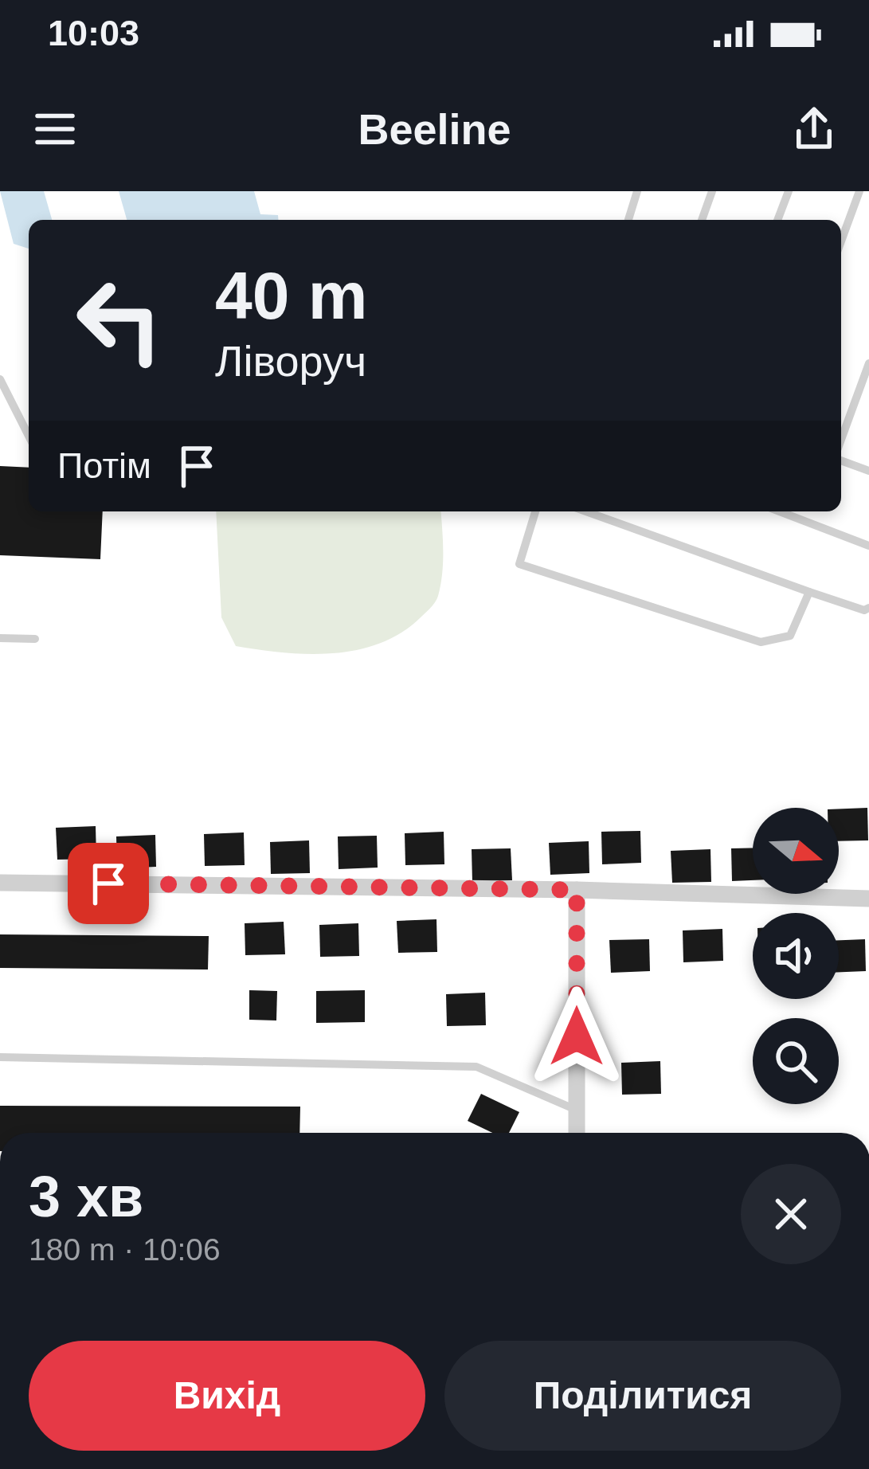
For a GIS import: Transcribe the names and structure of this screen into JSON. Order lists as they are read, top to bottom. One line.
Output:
{"north":"right","page":{"status":"10:03","header":"Beeline","turn":["40 m","Ліворуч"],"then":"Потім","heading":["3 хв","180 m · 10:06"],"buttons":["Вихід","Поділитися"]}}
